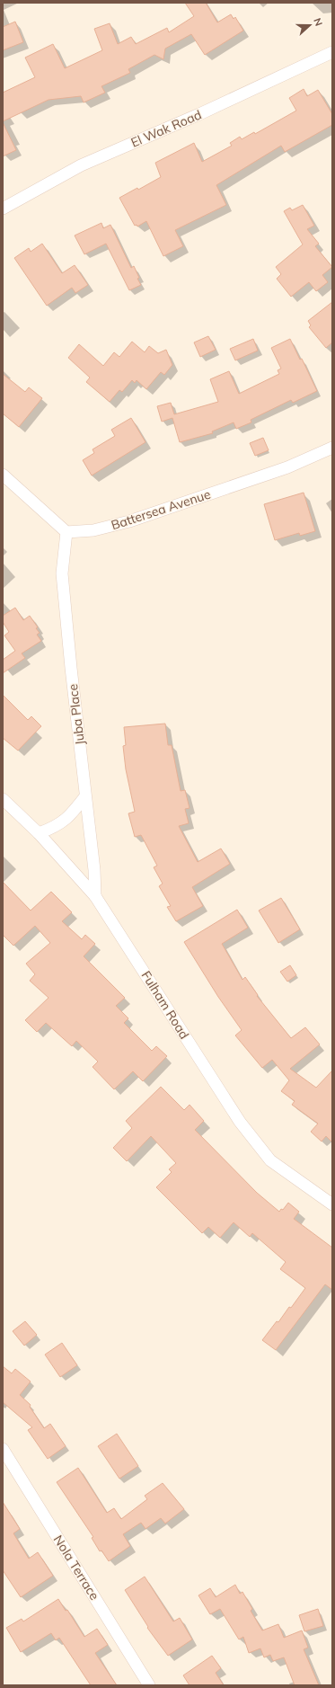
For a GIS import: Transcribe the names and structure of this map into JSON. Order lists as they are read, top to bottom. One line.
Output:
{"streets":{"street":["El Wak Road","Battersea Avenue","Juba Place","Fulham Road","Nola Terrace"]},"crossings":[["Battersea Avenue","Juba Place"],["Juba Place","Fulham Road"]],"north":"right"}
